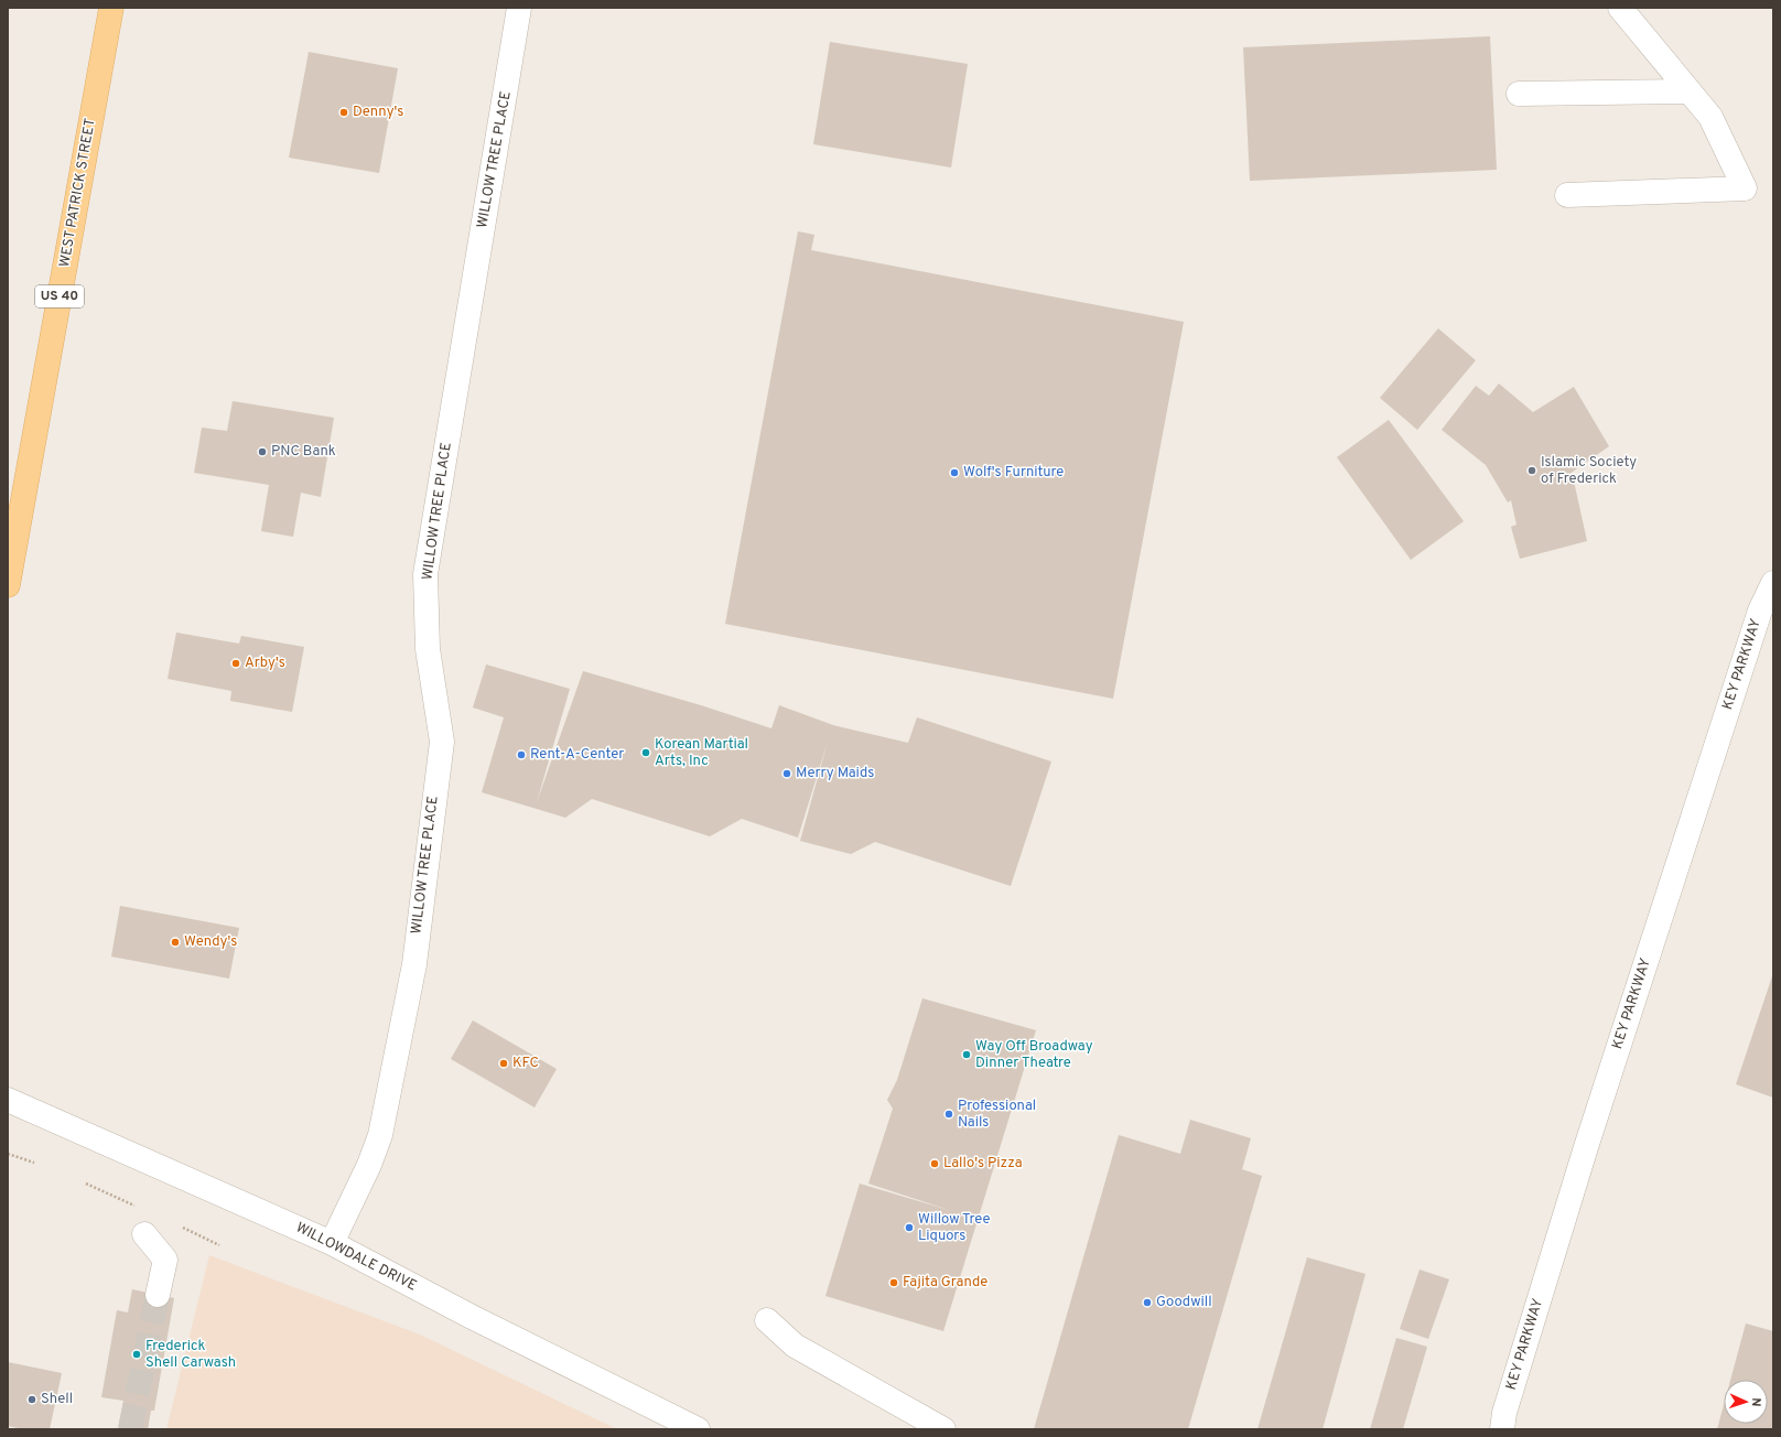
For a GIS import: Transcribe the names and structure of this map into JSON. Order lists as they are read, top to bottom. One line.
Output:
{"streets":{"main road":["WEST PATRICK STREET","US 40"],"street":["WILLOW TREE PLACE","KEY PARKWAY","WILLOWDALE DRIVE"]},"crossings":[["WILLOW TREE PLACE","WILLOWDALE DRIVE"]],"places":["Denny's","PNC Bank","Islamic Society of Frederick","Wolf's Furniture","Arby's","Korean Martial Arts, Inc","Rent-A-Center","Merry Maids","Wendy's","Way Off Broadway Dinner Theatre","KFC","Professional Nails","Lallo's Pizza","Willow Tree Liquors","Fajita Grande","Goodwill","Frederick Shell Carwash","Shell"],"north":"right"}
